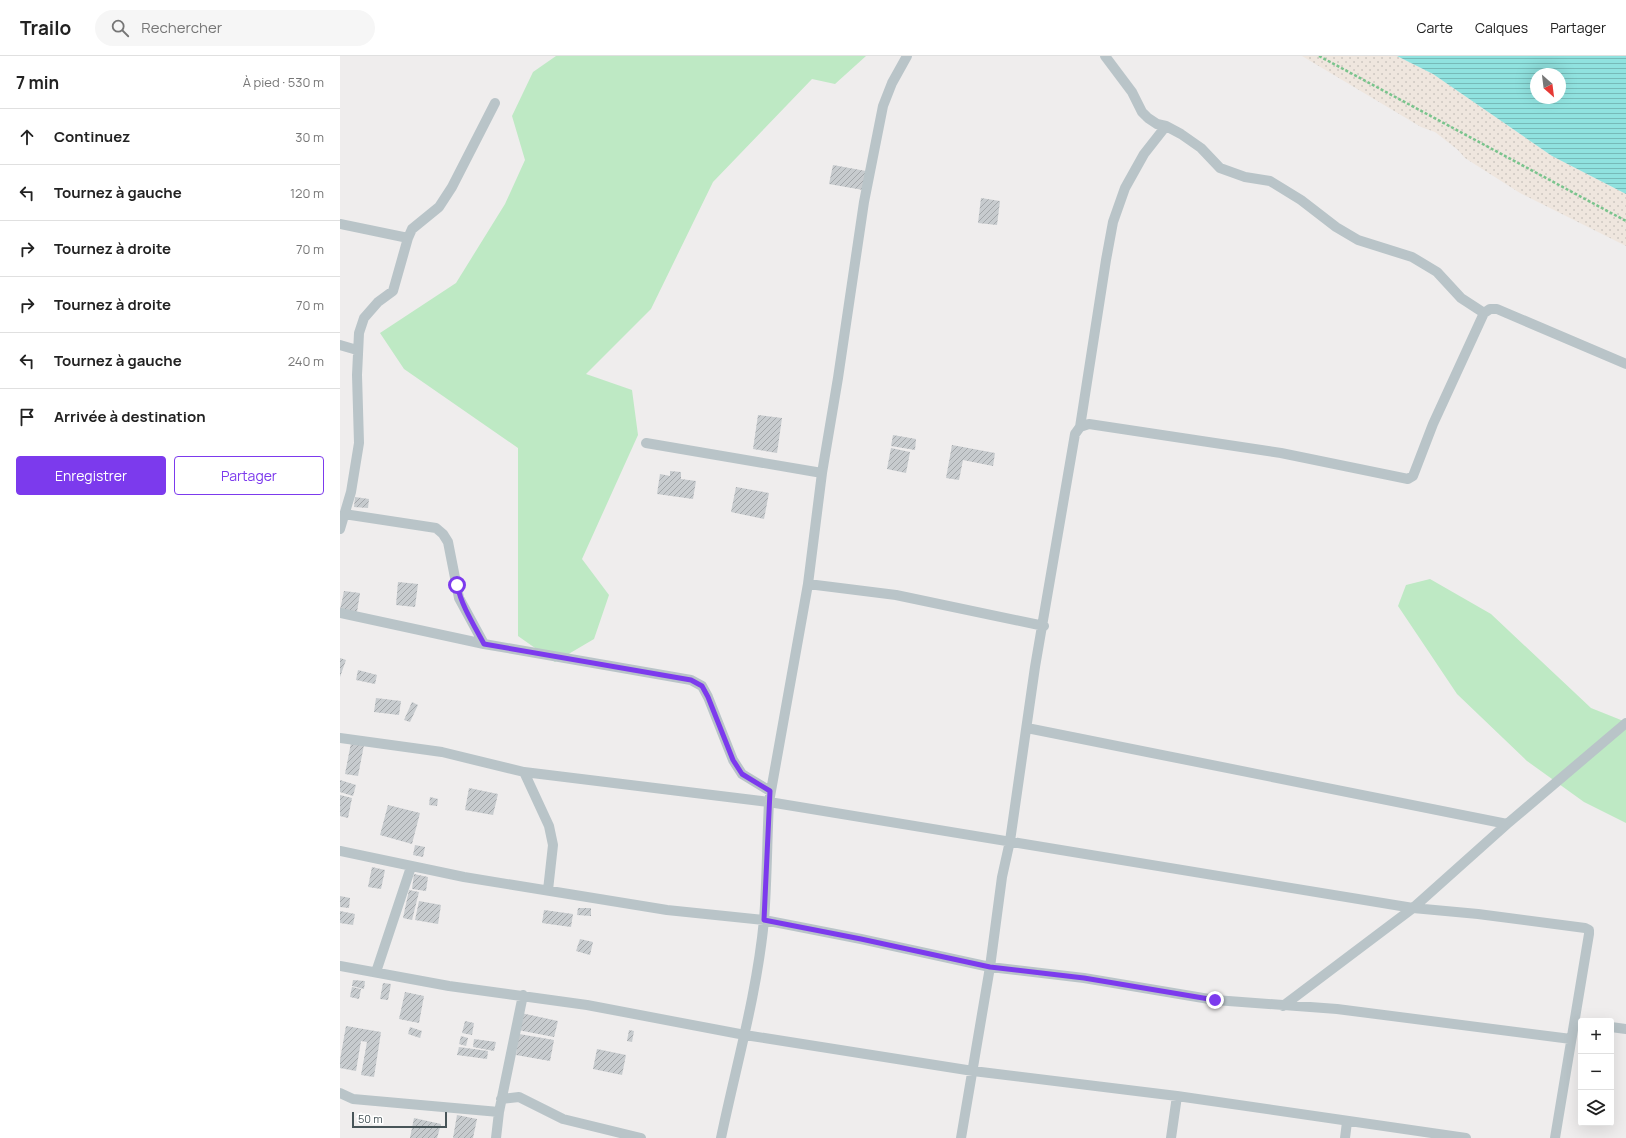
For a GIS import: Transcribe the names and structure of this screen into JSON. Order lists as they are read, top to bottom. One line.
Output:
{"scale_bar":"50 m","north":"bottom right","page":{"header":"Trailo","search":"Rechercher","nav":["Carte","Calques","Partager"],"heading":["7 min","À pied · 530 m"],"list":[["Continuez","30 m"],["Tournez à gauche","120 m"],["Tournez à droite","70 m"],["Tournez à droite","70 m"],["Tournez à gauche","240 m"],"Arrivée à destination"],"buttons":["Enregistrer","Partager"],"map_buttons":["+","−"],"scale":"50 m"}}
